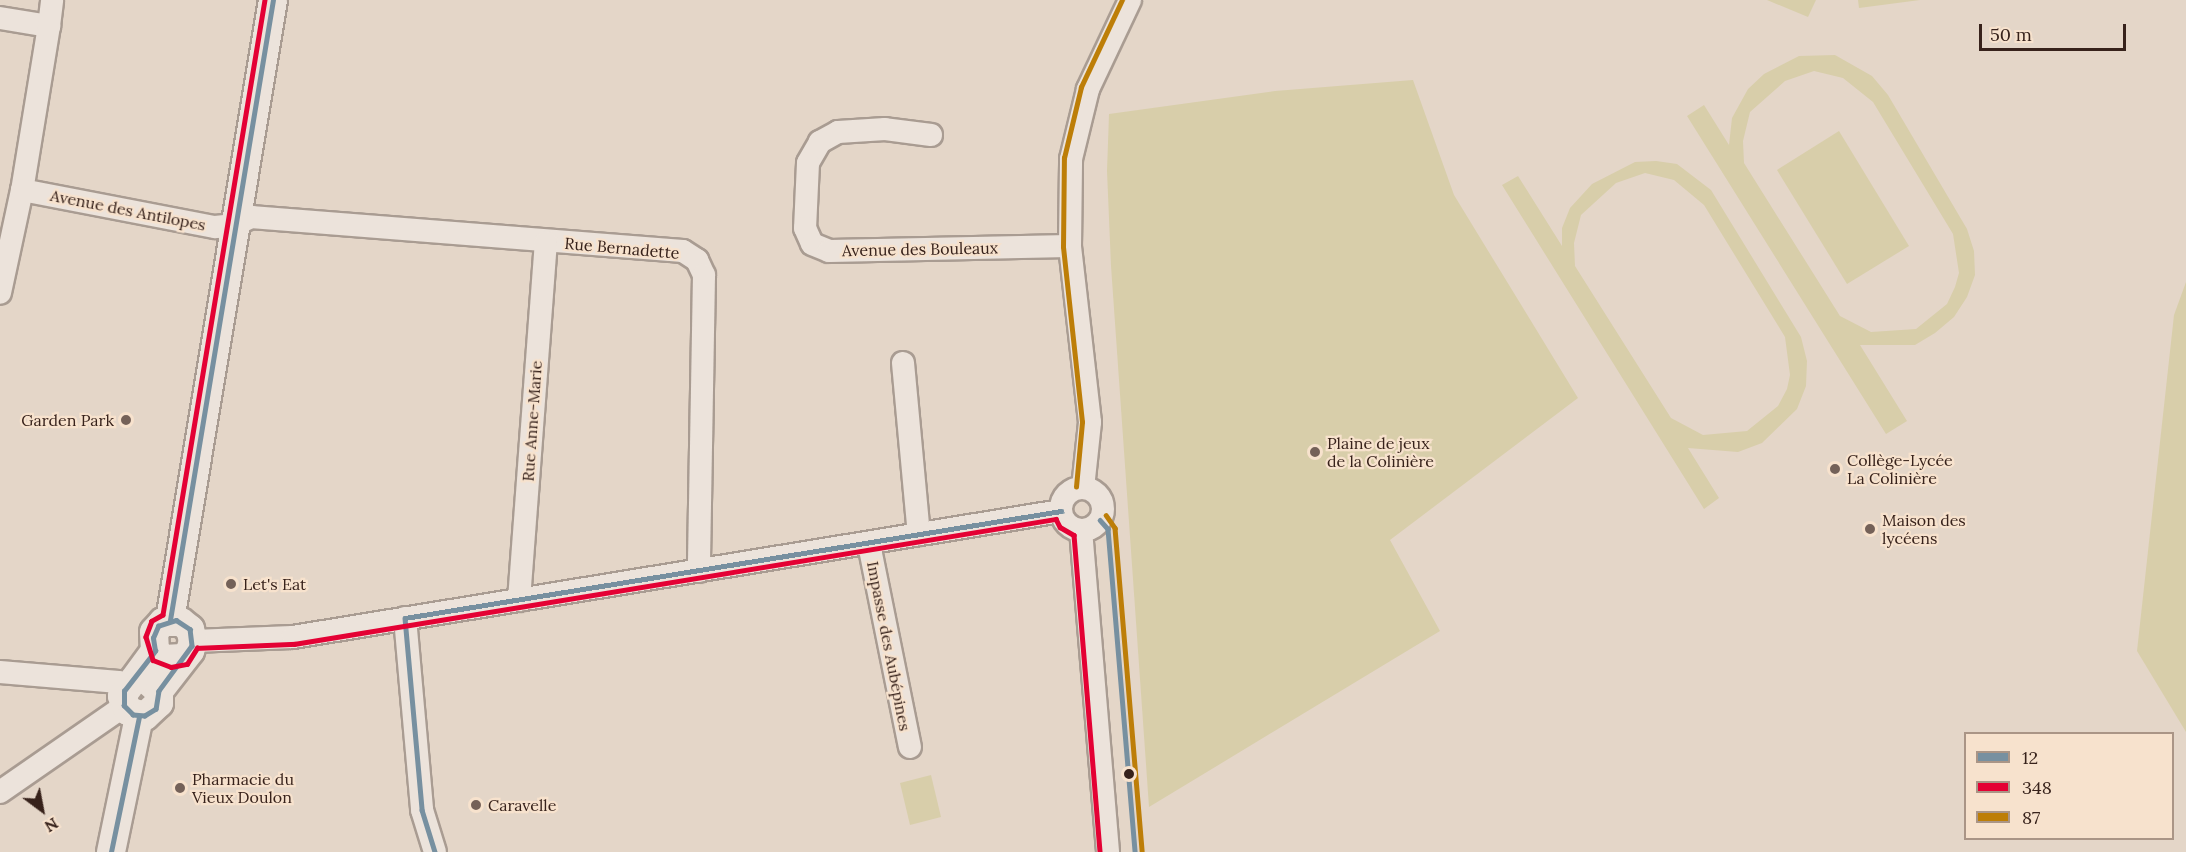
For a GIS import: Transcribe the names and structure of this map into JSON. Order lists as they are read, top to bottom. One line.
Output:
{"streets":{"street":["Avenue des Antilopes","Rue Bernadette","Avenue des Bouleaux","Rue Anne-Marie","Impasse des Aubépines"]},"crossings":[["Avenue des Antilopes","Rue Bernadette"],["Rue Bernadette","Rue Anne-Marie"]],"places":["Garden Park","Plaine de jeux de la Colinière","Collège-Lycée La Colinière","Maison des lycéens","Let's Eat","Pharmacie du Vieux Doulon","Caravelle"],"lines":["transit line 12","transit line 348","transit line 87"],"legend":["12","348","87"],"scale_bar":"50 m","north":"bottom right"}
